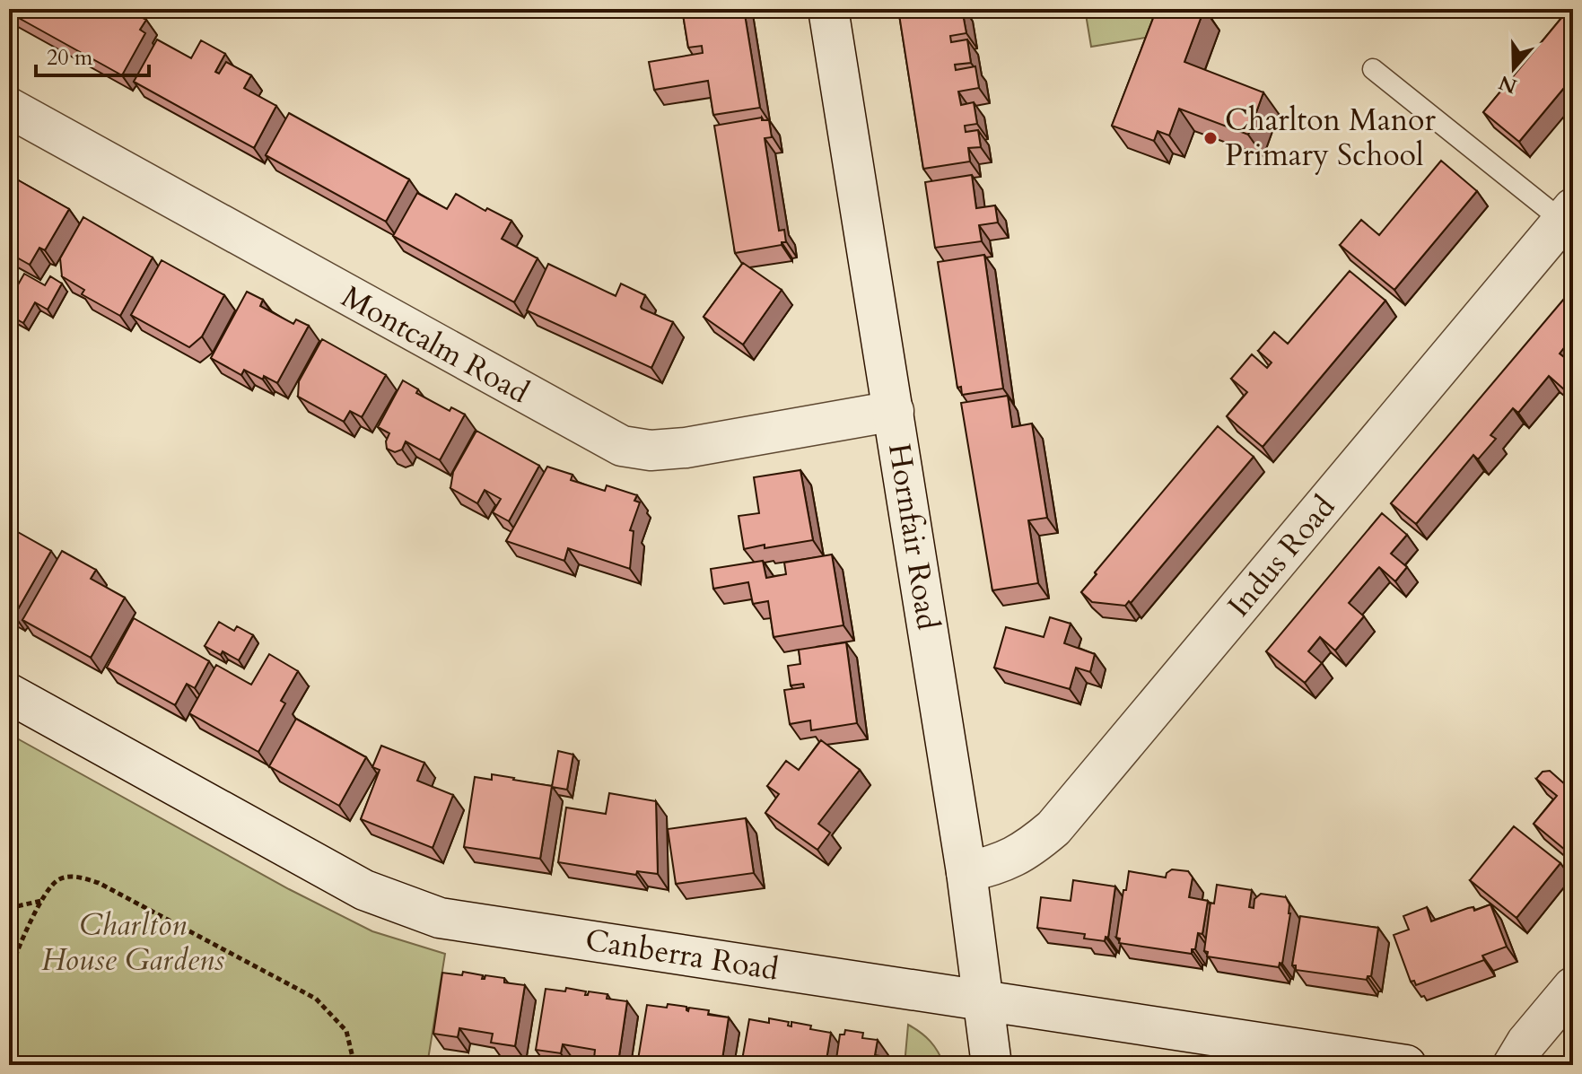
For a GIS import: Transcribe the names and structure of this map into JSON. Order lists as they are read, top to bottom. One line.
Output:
{"streets":{"street":["Montcalm Road","Hornfair Road","Indus Road","Canberra Road"]},"crossings":[["Montcalm Road","Hornfair Road"],["Hornfair Road","Indus Road"],["Hornfair Road","Canberra Road"]],"parks":["Charlton House Gardens"],"places":["Charlton Manor Primary School"],"scale_bar":"20 m","north":"bottom"}
